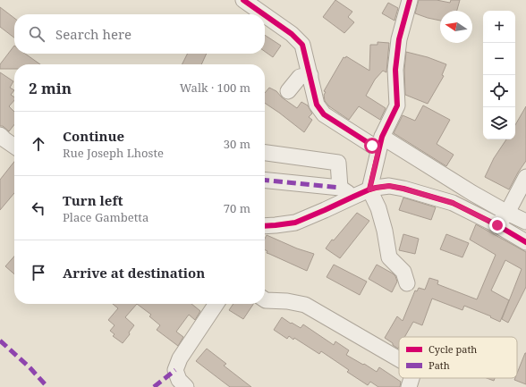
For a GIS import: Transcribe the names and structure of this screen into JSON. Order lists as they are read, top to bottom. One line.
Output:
{"legend":["Cycle path","Path"],"north":"left","page":{"map_buttons":["+","−"],"search":"Search here","heading":["2 min","Walk · 100 m"],"list":[["Continue","Rue Joseph Lhoste","30 m"],["Turn left","Place Gambetta","70 m"],"Arrive at destination"]}}
